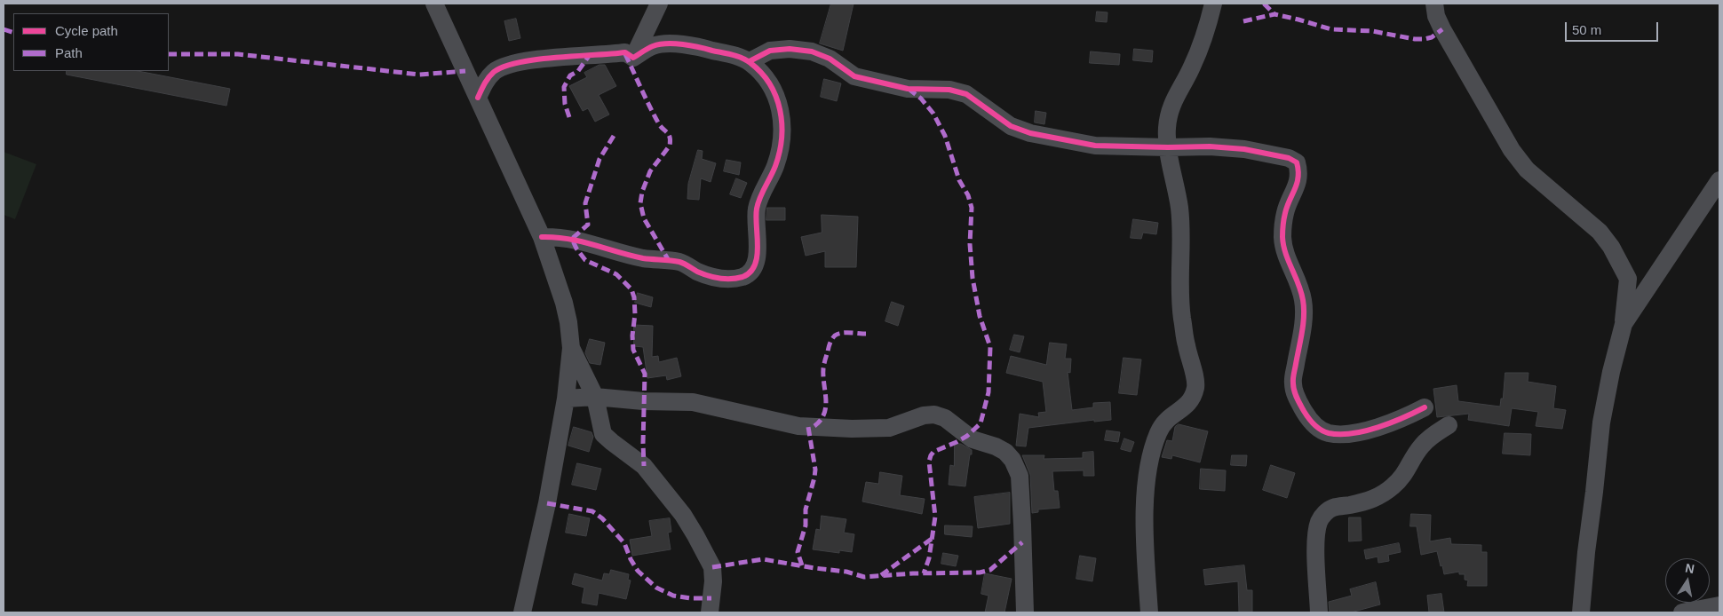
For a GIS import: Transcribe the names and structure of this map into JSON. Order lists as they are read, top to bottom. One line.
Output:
{"legend":["Cycle path","Path"],"scale_bar":"50 m","north":"top"}
